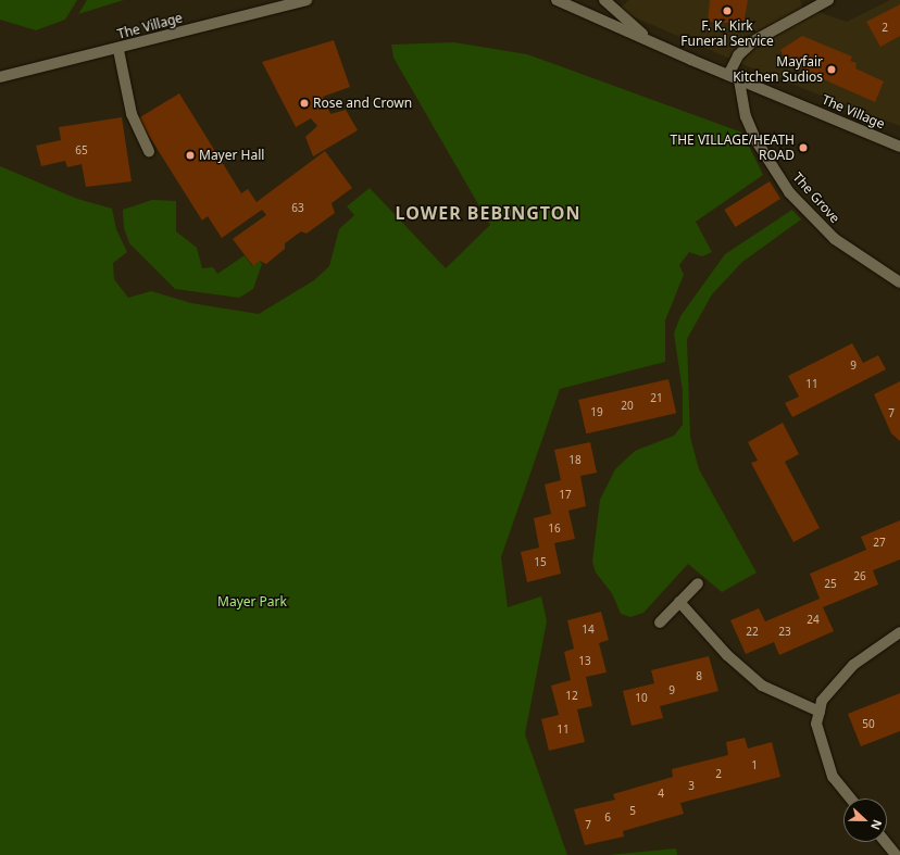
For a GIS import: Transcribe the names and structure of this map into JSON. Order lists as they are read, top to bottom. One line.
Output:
{"streets":{"main road":["The Village","The Grove"]},"crossings":[["The Village","The Grove"]],"districts":["LOWER BEBINGTON"],"parks":["Mayer Park"],"places":["F. K. Kirk Funeral Service","Mayfair Kitchen Sudios","Rose and Crown","THE VILLAGE/HEATH ROAD","Mayer Hall"],"house_numbers":["2","65","63","9","11","21","20","19","7","18","17","16","27","15","26","25","24","14","22","23","13","8","9","12","10","50","11","1","2","3","4","5","6","7"],"north":"right"}
